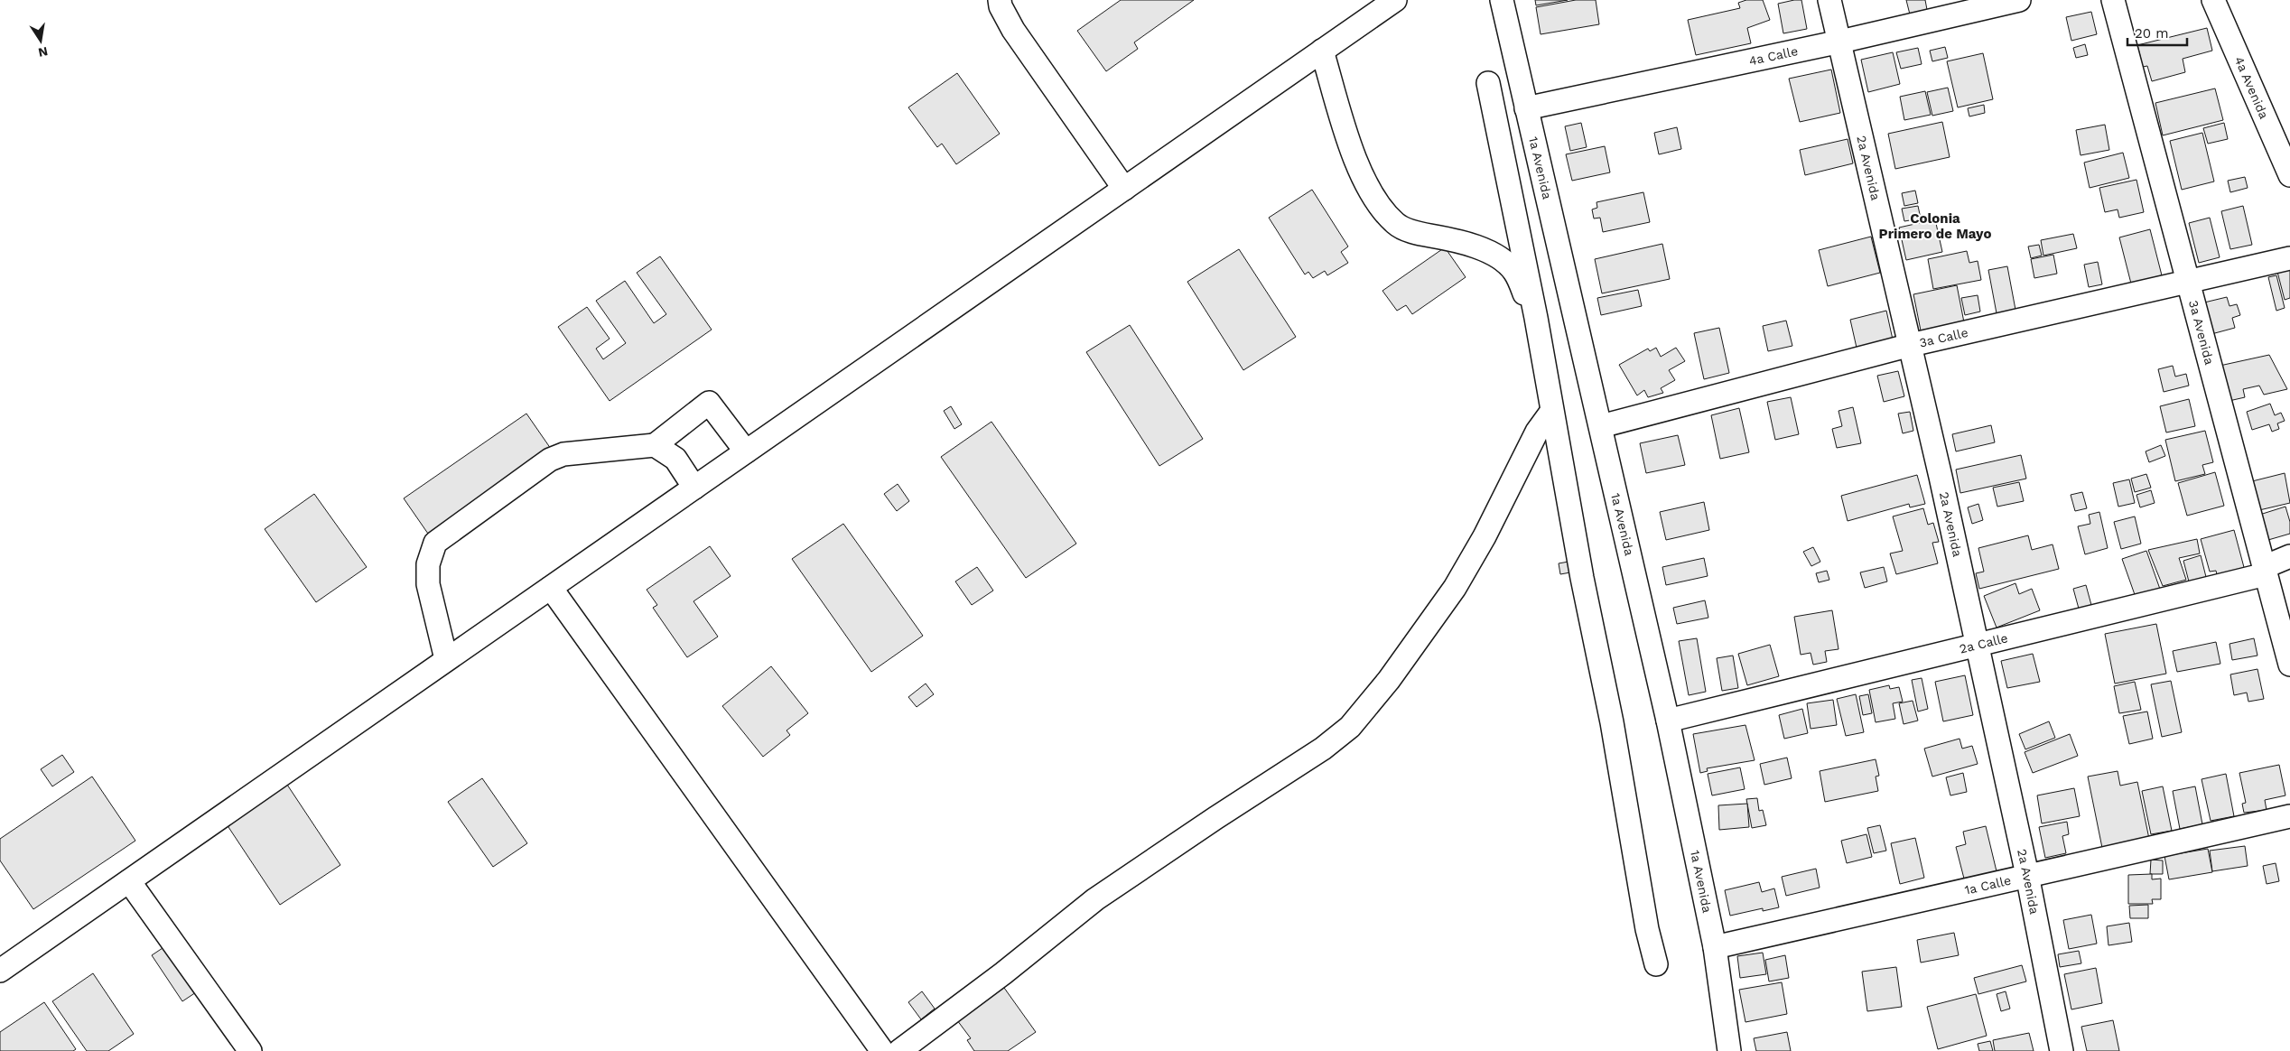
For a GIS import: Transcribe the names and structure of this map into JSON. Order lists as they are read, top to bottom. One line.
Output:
{"streets":{"street":["4a Calle","4a Avenida","1a Avenida","2a Avenida","3a Avenida","3a Calle","2a Calle","1a Calle"]},"crossings":[["4a Calle","1a Avenida"],["4a Calle","2a Avenida"],["1a Avenida","3a Calle"],["1a Avenida","2a Calle"],["1a Avenida","1a Calle"],["2a Avenida","3a Calle"],["2a Avenida","2a Calle"],["2a Avenida","1a Calle"],["3a Avenida","3a Calle"],["3a Avenida","2a Calle"]],"districts":["Colonia Primero de Mayo"],"scale_bar":"20 m","north":"bottom"}
